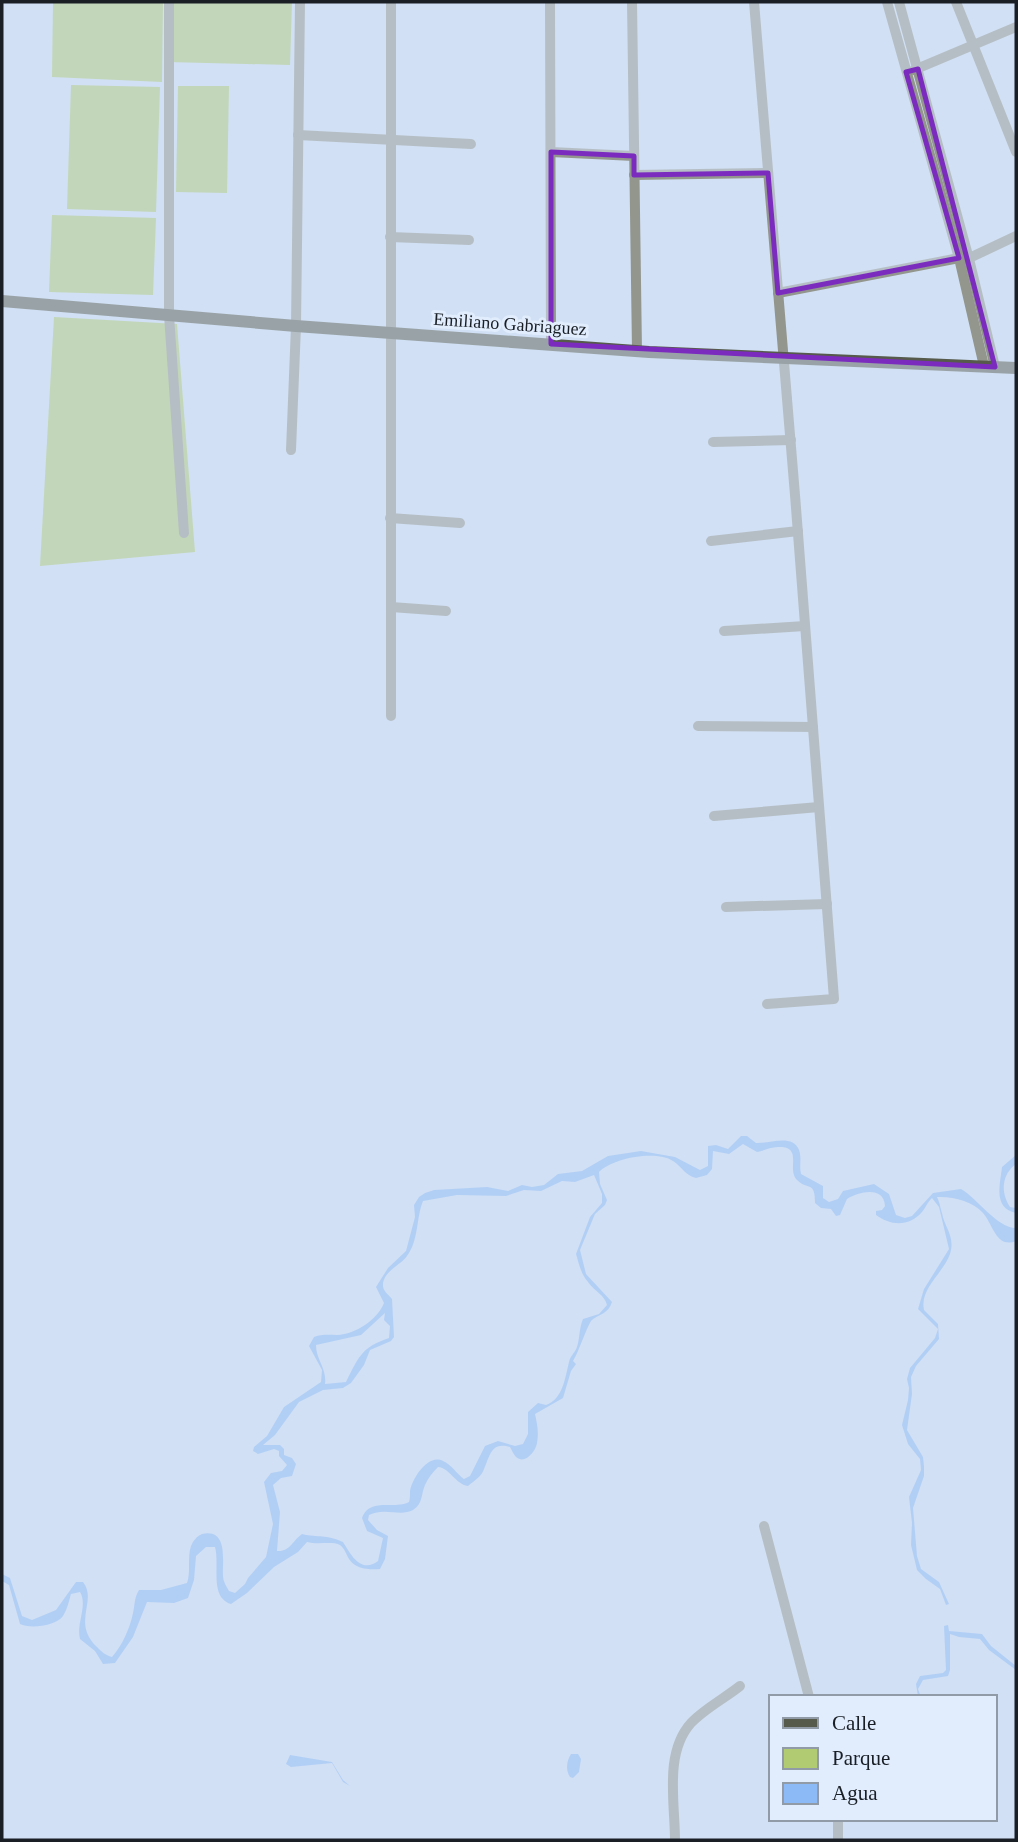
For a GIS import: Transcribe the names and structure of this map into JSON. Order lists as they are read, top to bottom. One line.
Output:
{"streets":{"main road":["Emiliano Gabriaguez"]},"legend":["Calle","Parque","Agua"]}
